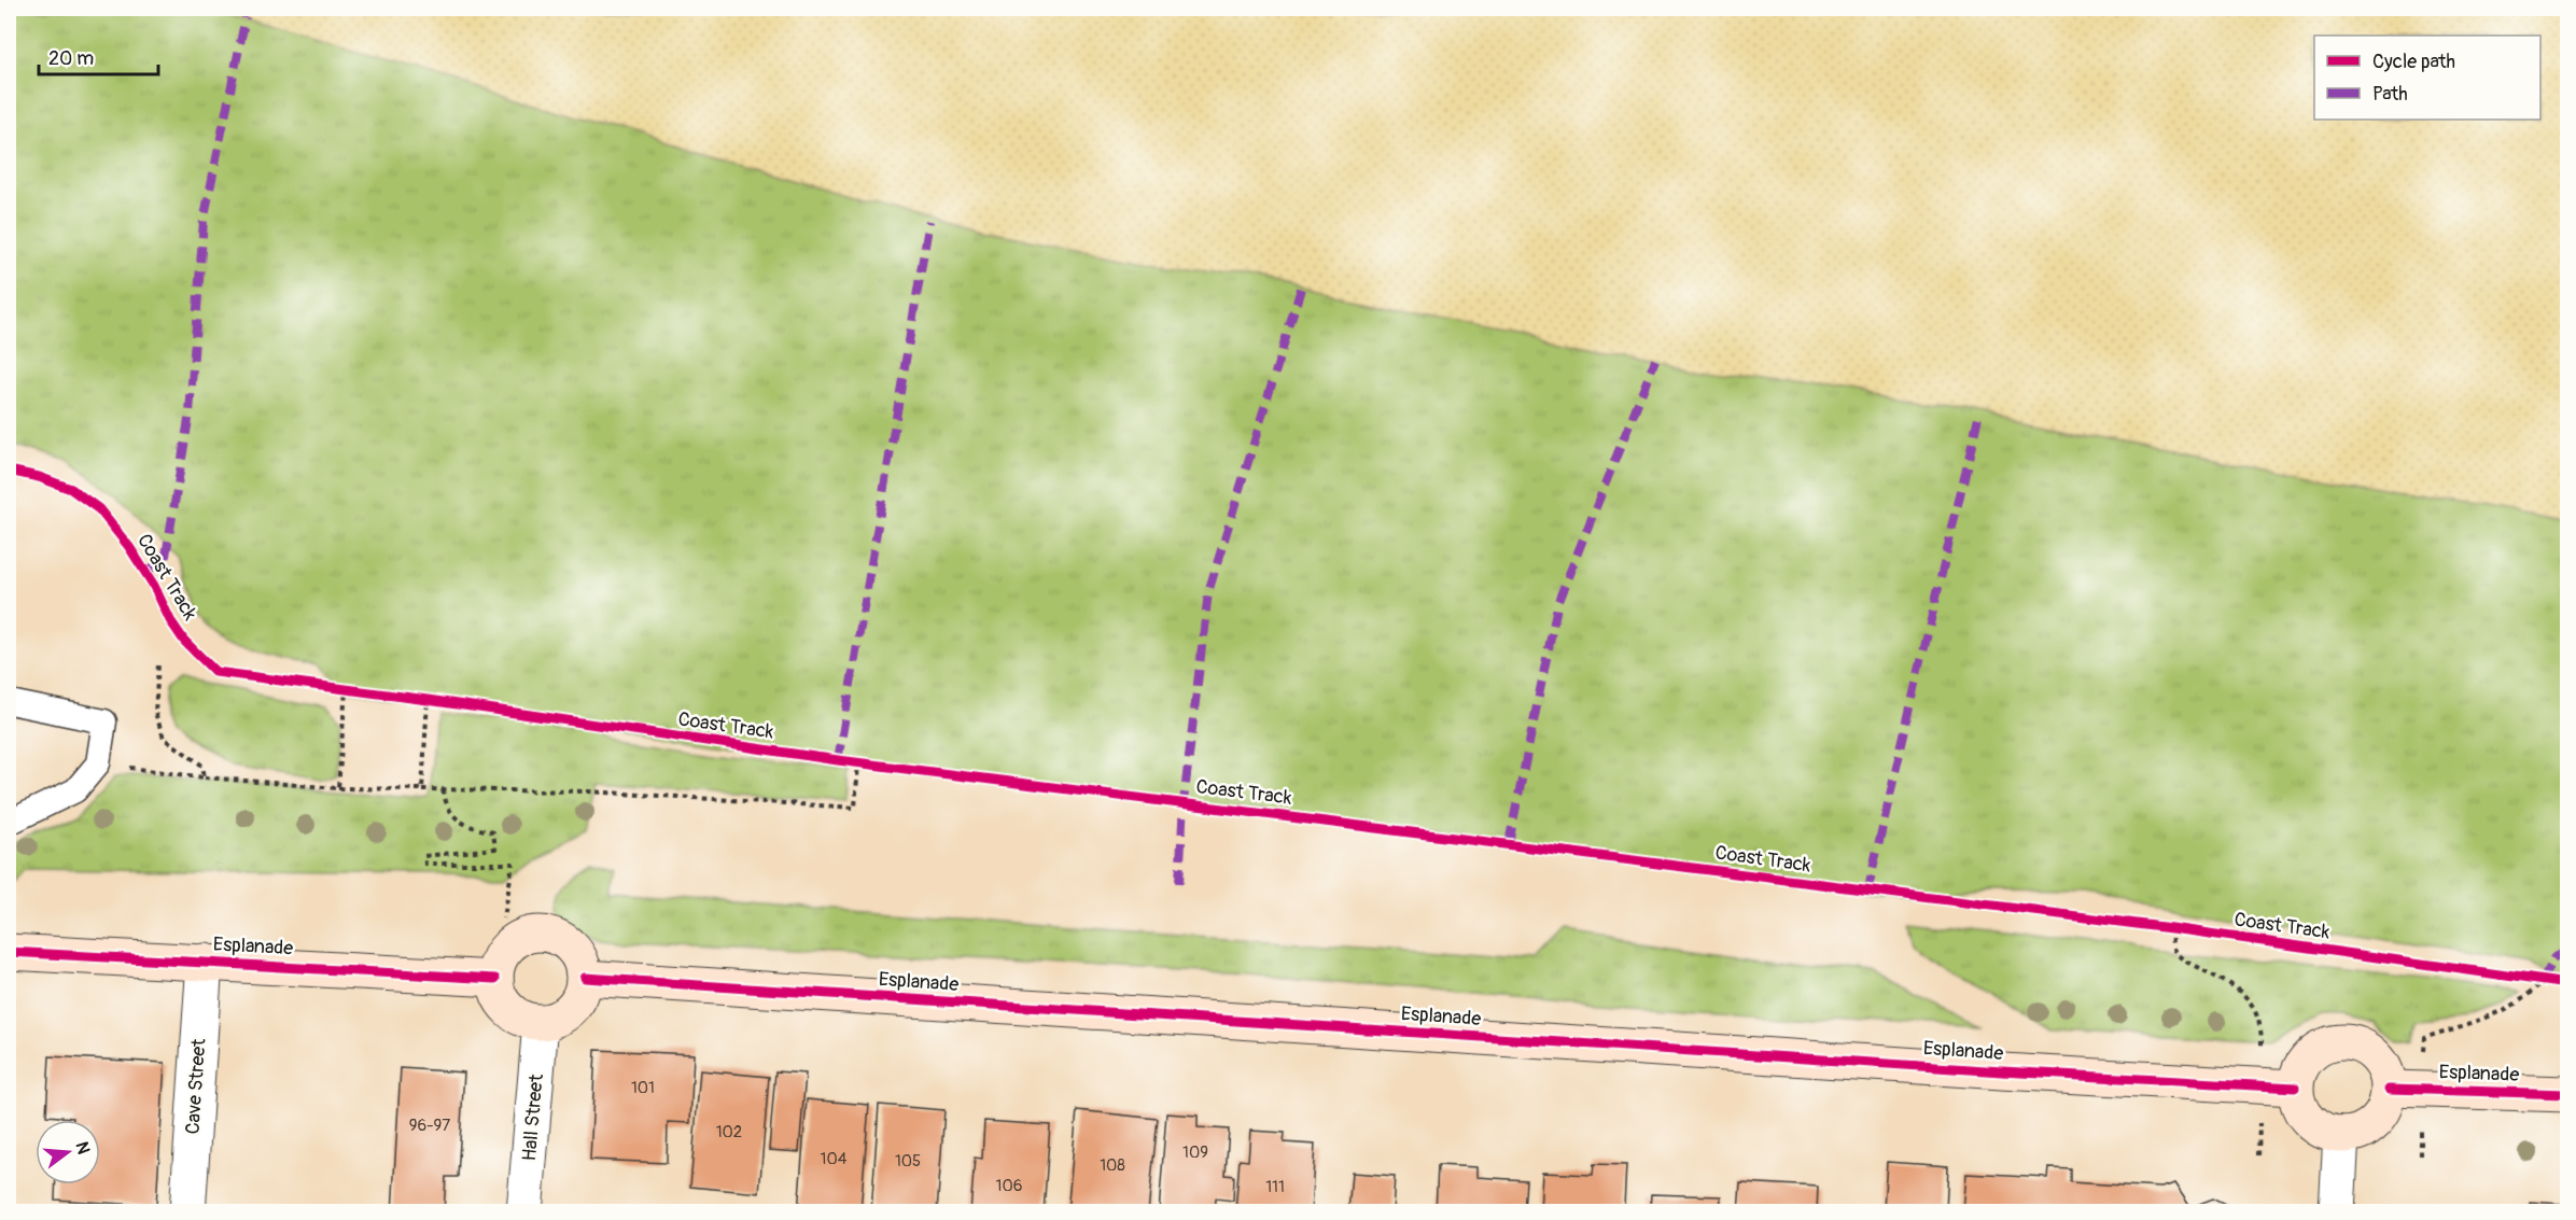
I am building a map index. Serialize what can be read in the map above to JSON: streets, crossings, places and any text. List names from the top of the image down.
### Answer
{
  "streets": {
    "street": ["Esplanade", "Cave Street", "Hall Street"],
    "cycle path": ["Coast Track"]
  },
  "crossings": [
    ["Esplanade", "Cave Street"],
    ["Esplanade", "Hall Street"]
  ],
  "house_numbers": [
    "101",
    "96-97",
    "102",
    "109",
    "104",
    "105",
    "108",
    "106",
    "111"
  ],
  "legend": ["Cycle path", "Path"],
  "scale_bar": "20 m",
  "north": "right"
}
